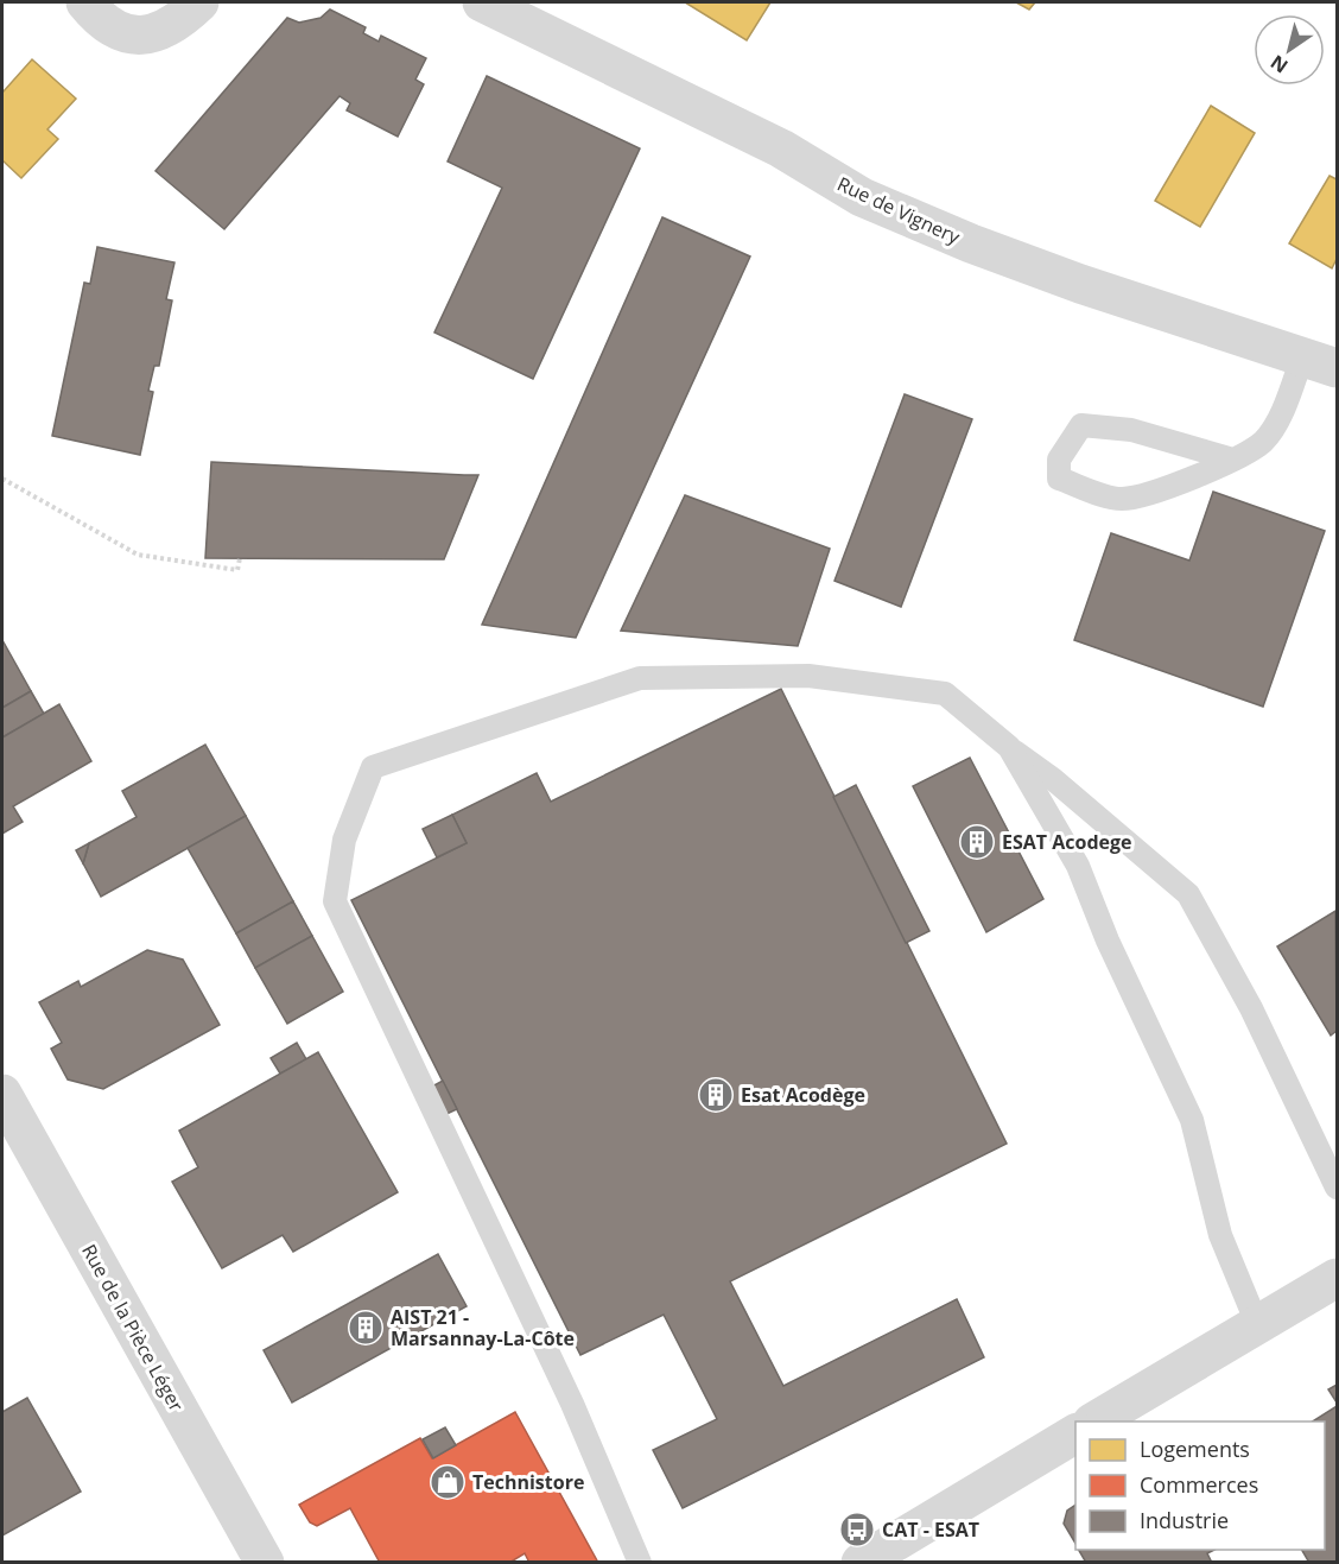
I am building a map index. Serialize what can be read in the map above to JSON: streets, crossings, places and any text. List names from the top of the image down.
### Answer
{
  "streets": {
    "street": ["Rue de Vignery", "Rue de la Pièce Léger"]
  },
  "places": {
    "building": ["ESAT Acodege", "Esat Acodège", "AIST 21 - Marsannay-La-Côte"],
    "shop": ["Technistore"],
    "bus stop": ["CAT - ESAT"]
  },
  "legend": ["Logements", "Commerces", "Industrie"],
  "north": "bottom left"
}
